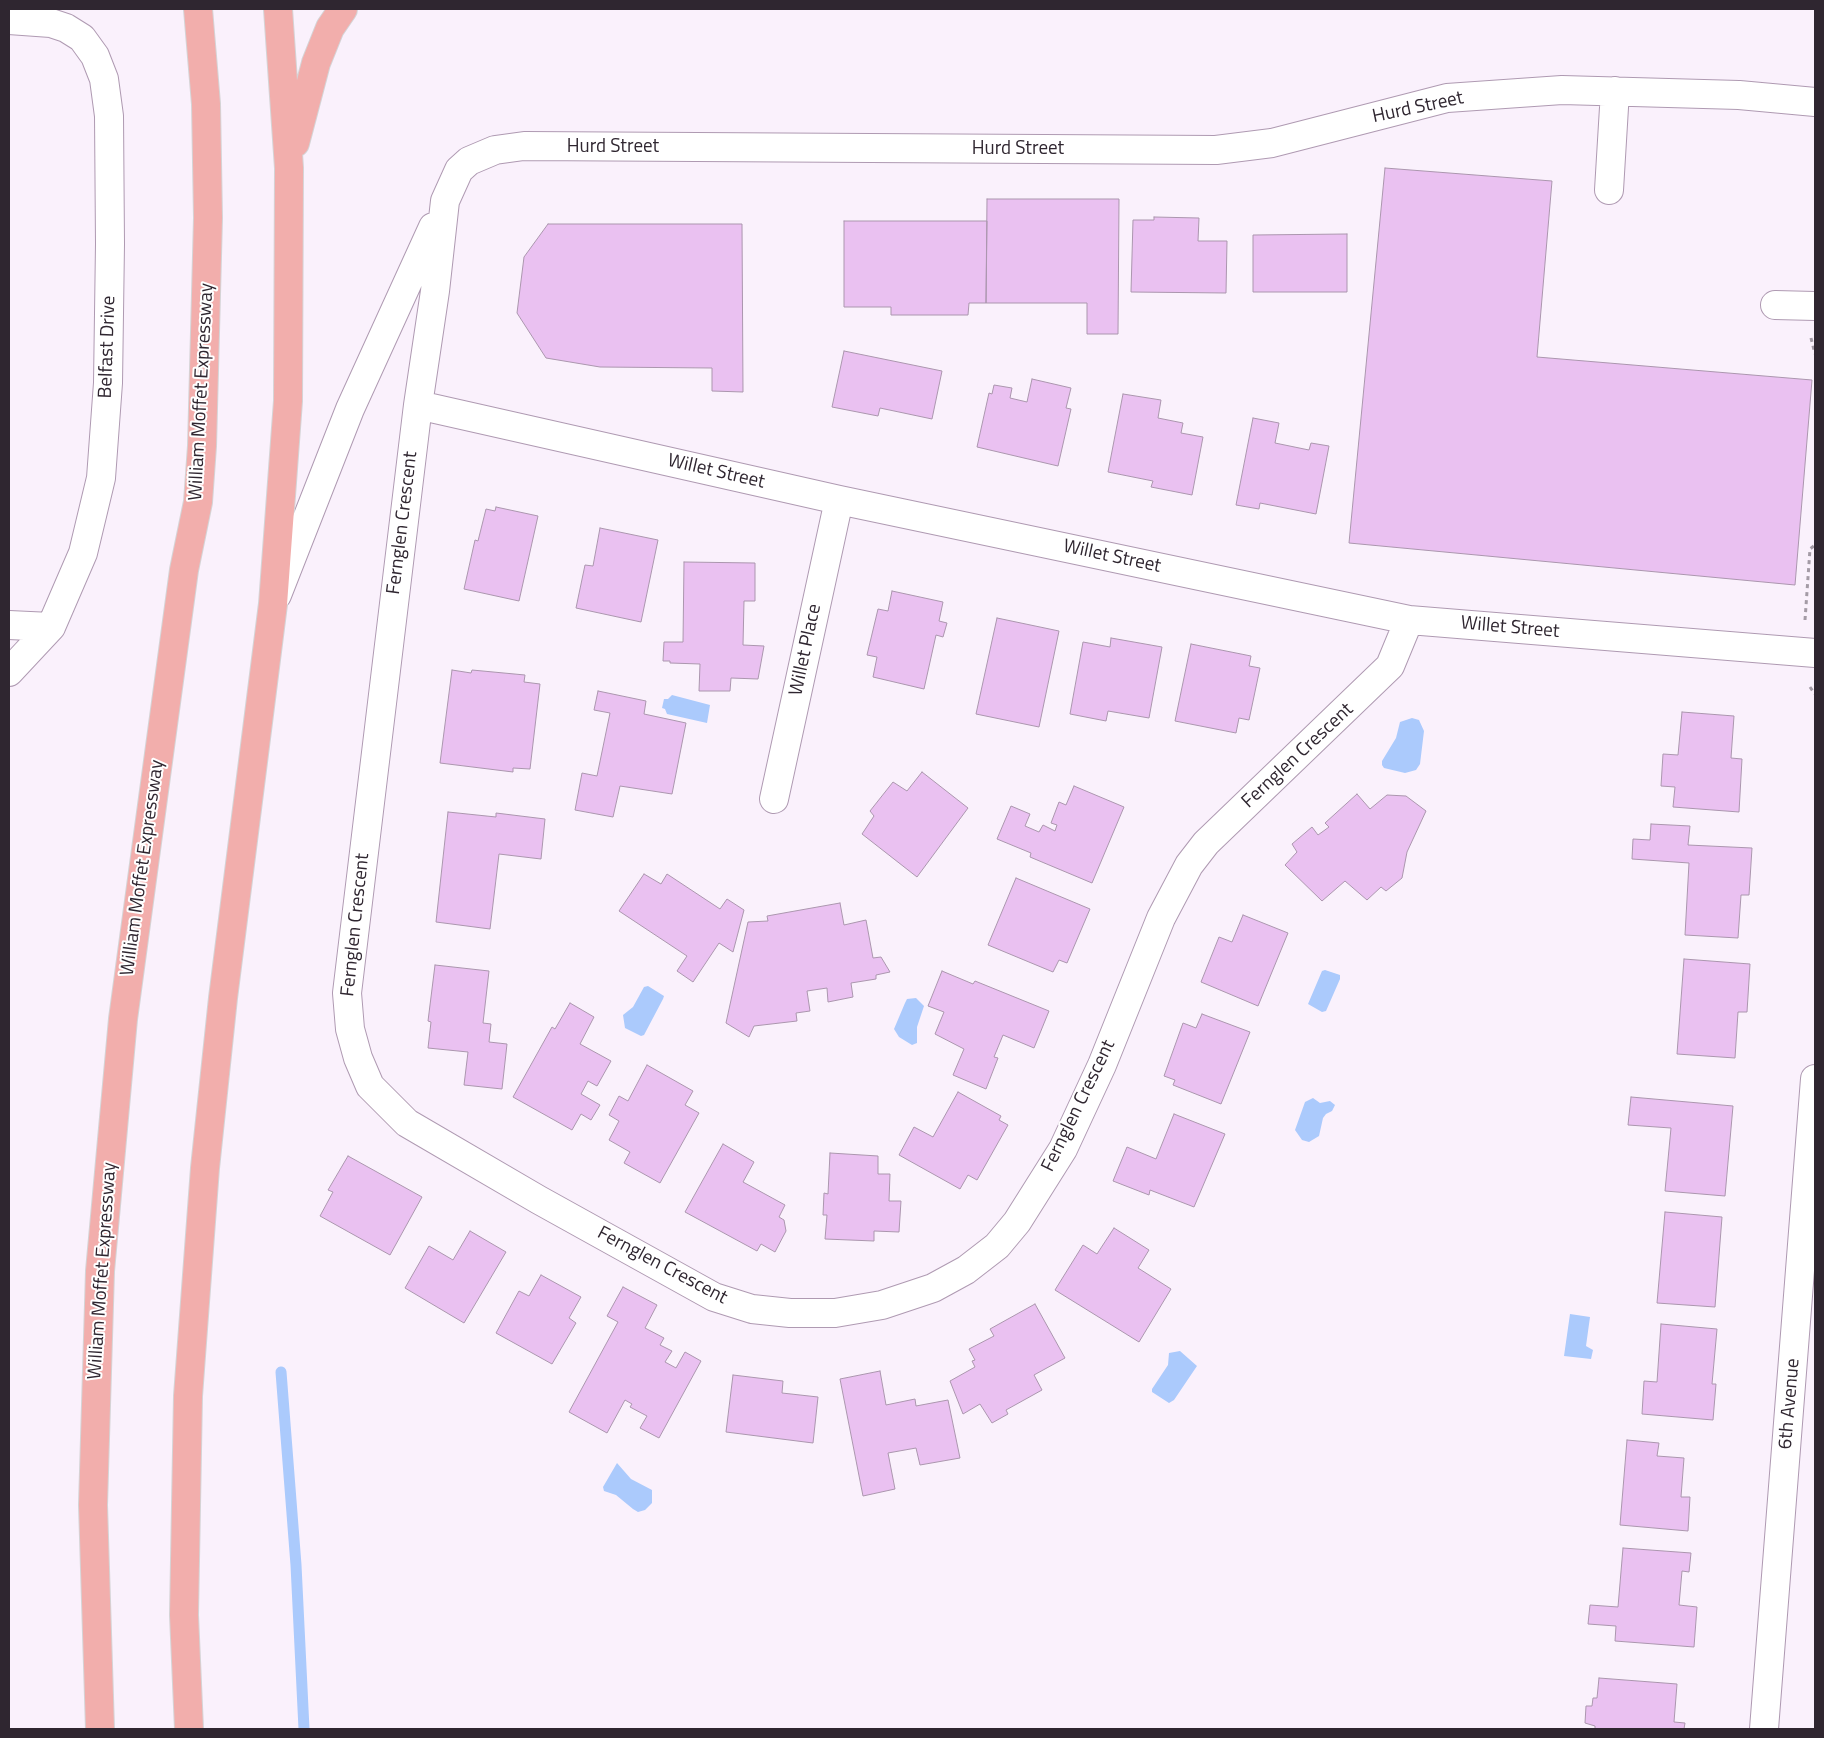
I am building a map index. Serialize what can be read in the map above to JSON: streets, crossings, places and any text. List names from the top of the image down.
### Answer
{
  "streets": {
    "main road": ["William Moffet Expressway"],
    "street": [
      "Hurd Street",
      "Belfast Drive",
      "Willet Street",
      "Fernglen Crescent",
      "Willet Place",
      "6th Avenue"
    ]
  },
  "crossings": [
    ["Hurd Street", "Willet Street"],
    ["Hurd Street", "Fernglen Crescent"],
    ["Willet Street", "Fernglen Crescent"],
    ["Willet Street", "Willet Place"]
  ]
}
